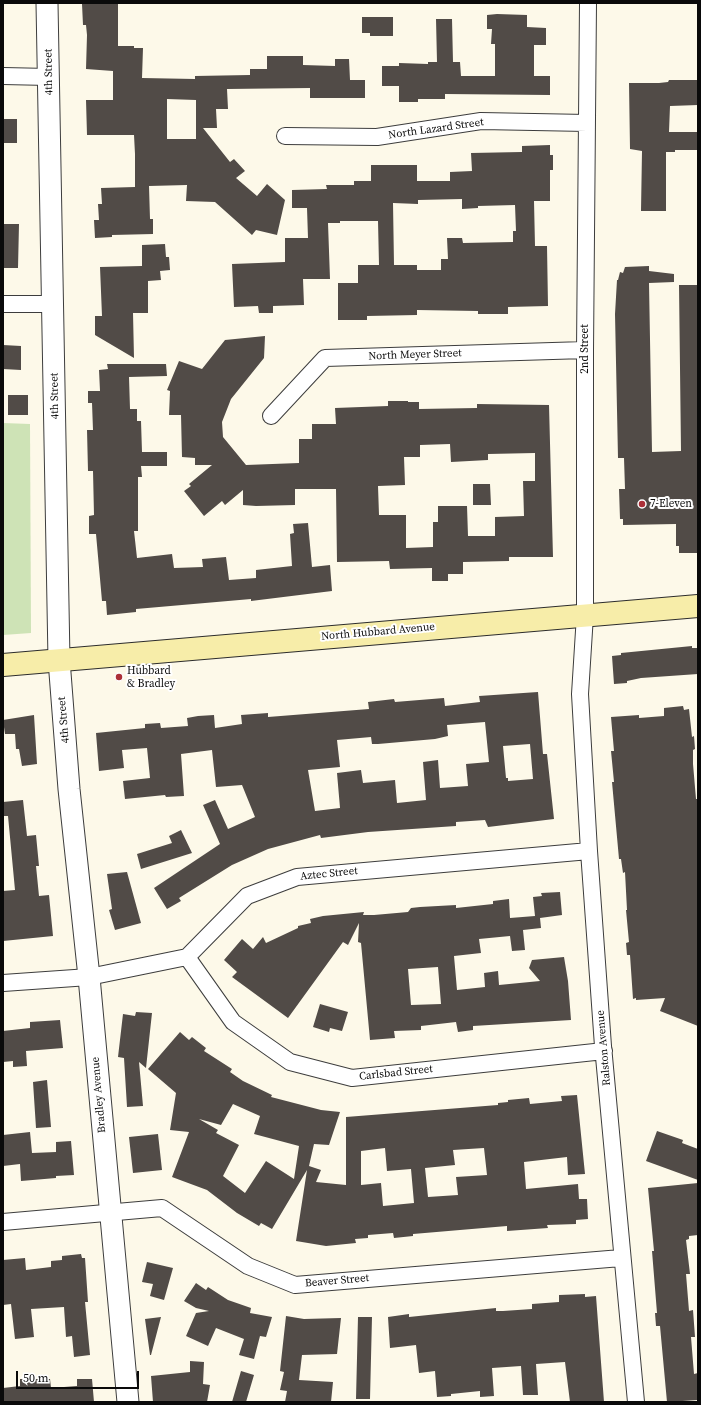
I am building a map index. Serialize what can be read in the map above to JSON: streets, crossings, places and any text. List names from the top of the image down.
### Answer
{
  "streets": {
    "main road": ["North Hubbard Avenue"],
    "street": [
      "4th Street",
      "North Lazard Street",
      "2nd Street",
      "North Meyer Street",
      "Aztec Street",
      "Ralston Avenue",
      "Carlsbad Street",
      "Bradley Avenue",
      "Beaver Street"
    ]
  },
  "crossings": [
    ["4th Street", "North Hubbard Avenue"],
    ["4th Street", "Bradley Avenue"],
    ["North Lazard Street", "2nd Street"],
    ["2nd Street", "North Meyer Street"],
    ["2nd Street", "North Hubbard Avenue"],
    ["2nd Street", "Ralston Avenue"],
    ["Aztec Street", "Ralston Avenue"],
    ["Aztec Street", "Carlsbad Street"],
    ["Ralston Avenue", "Carlsbad Street"],
    ["Ralston Avenue", "Beaver Street"],
    ["Bradley Avenue", "Beaver Street"]
  ],
  "places": ["7-Eleven", "Hubbard & Bradley"],
  "scale_bar": "50 m"
}
